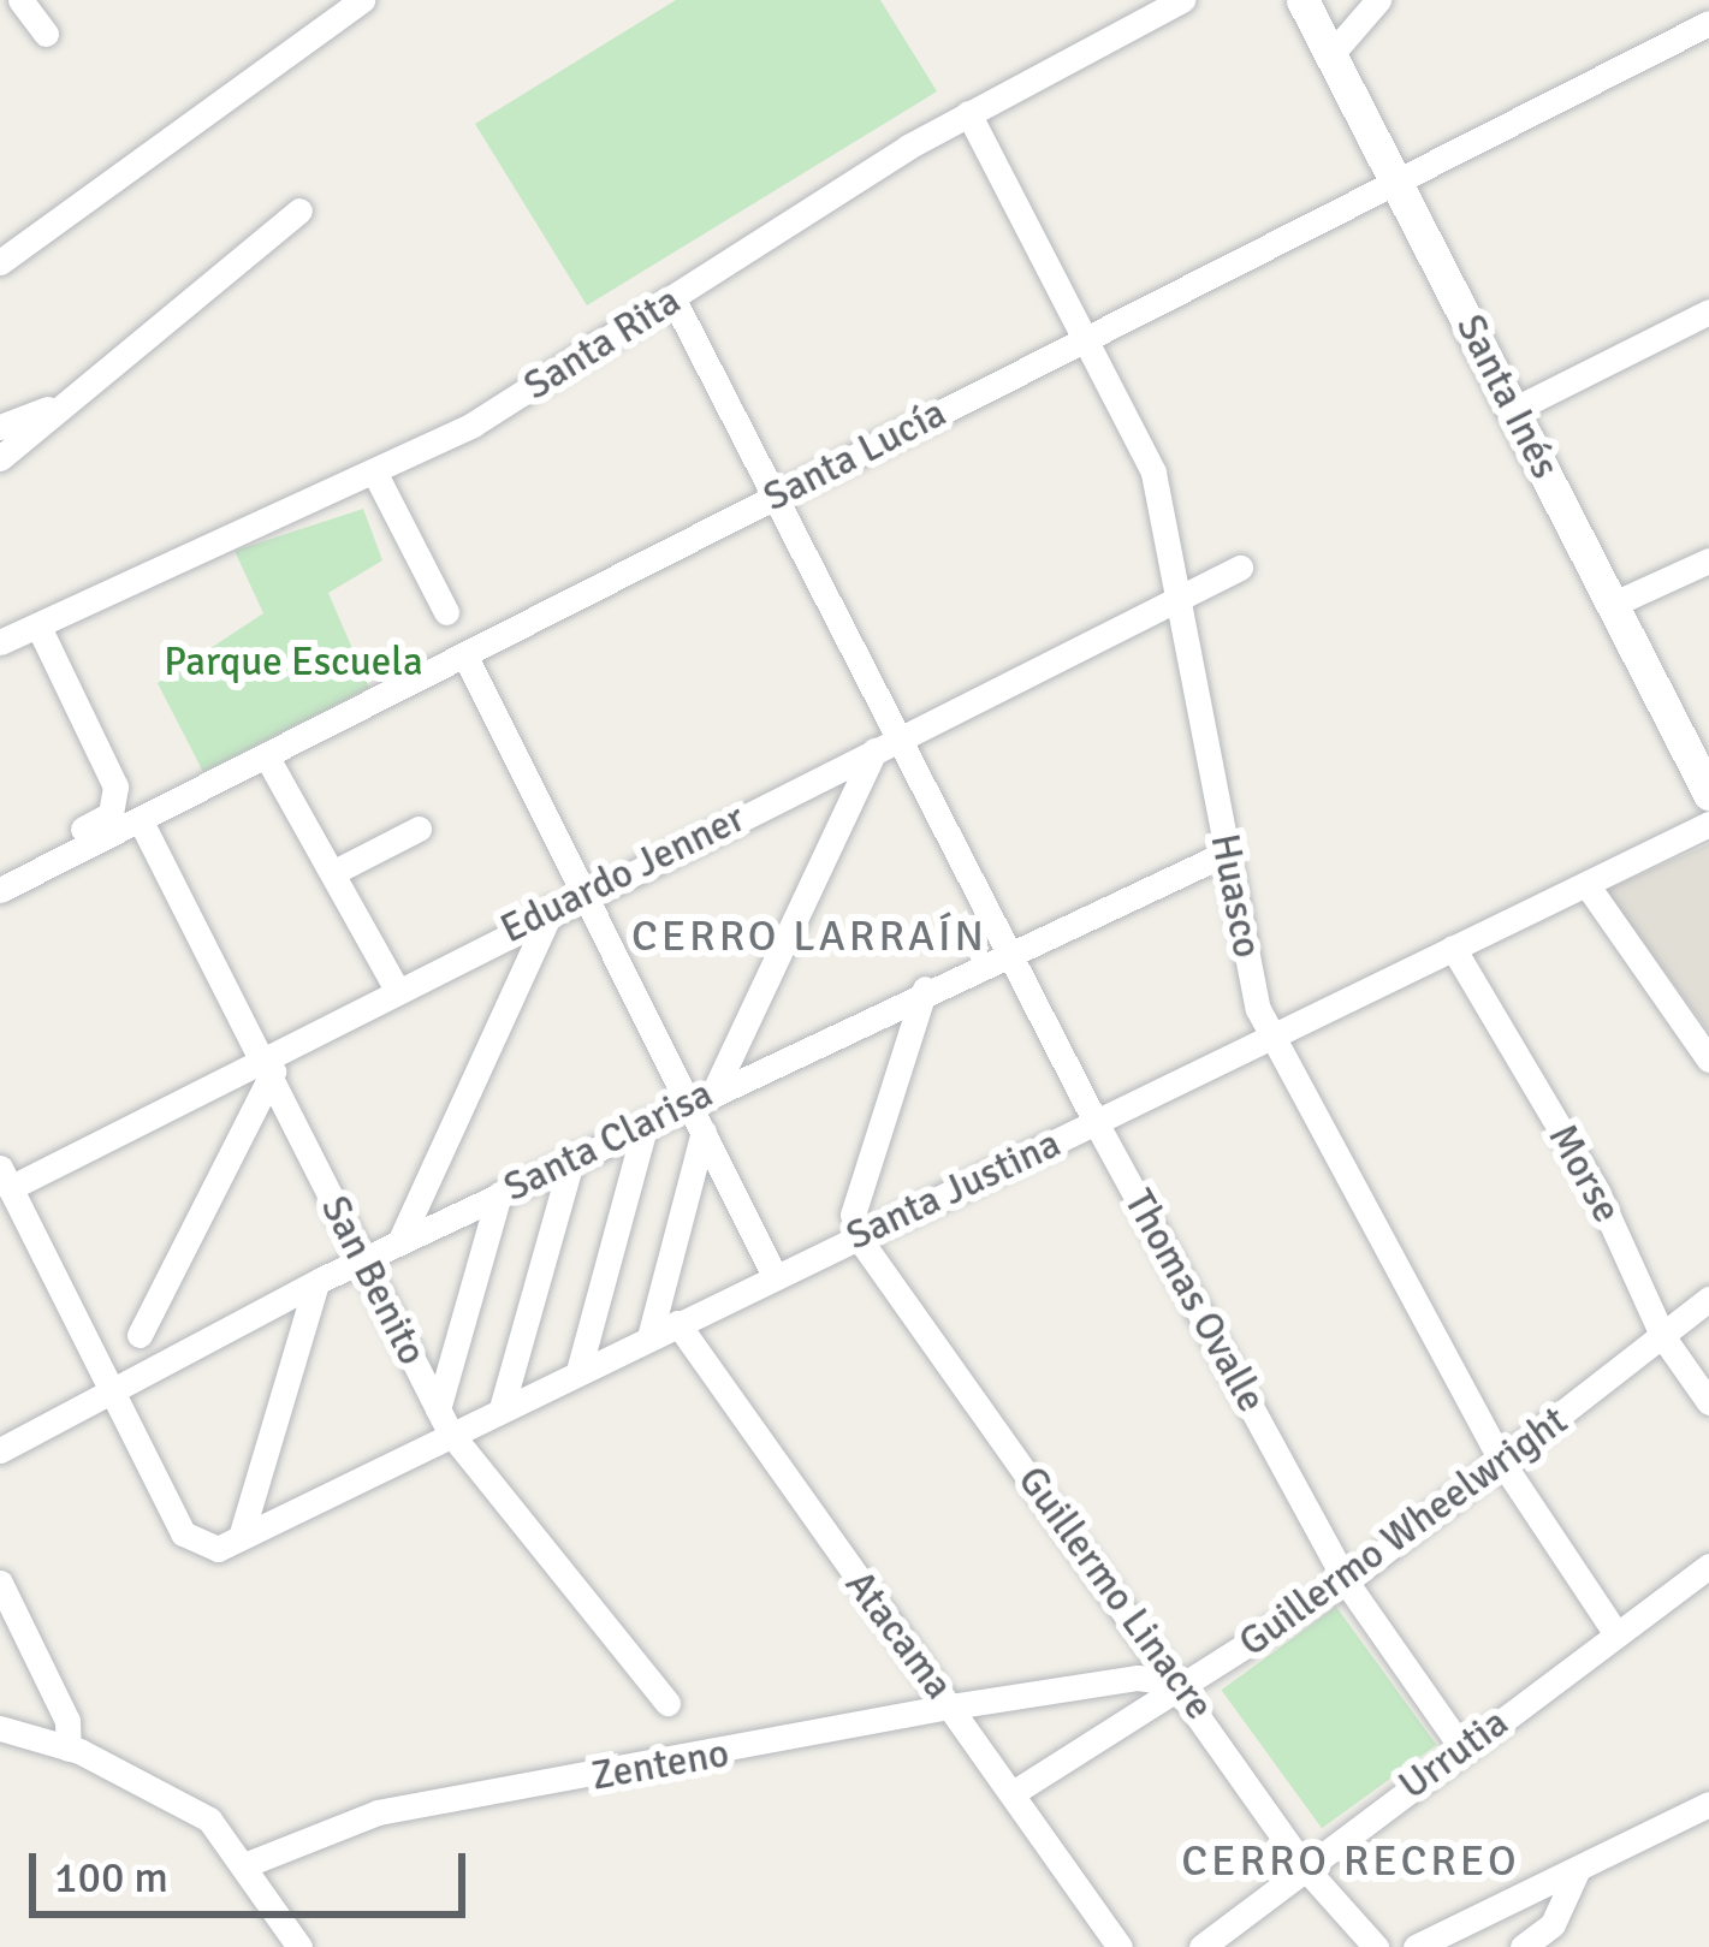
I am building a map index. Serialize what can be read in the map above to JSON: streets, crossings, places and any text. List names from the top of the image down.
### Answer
{
  "streets": {
    "street": [
      "Santa Rita",
      "Santa Inés",
      "Santa Lucía",
      "Eduardo Jenner",
      "Huasco",
      "Santa Clarisa",
      "Morse",
      "Santa Justina",
      "San Benito",
      "Thomas Ovalle",
      "Guillermo Wheelwright",
      "Guillermo Linacre",
      "Atacama",
      "Urrutia",
      "Zenteno"
    ]
  },
  "crossings": [
    ["Santa Rita", "Huasco"],
    ["Santa Rita", "Thomas Ovalle"],
    ["Santa Inés", "Santa Lucía"],
    ["Santa Lucía", "Huasco"],
    ["Santa Lucía", "San Benito"],
    ["Santa Lucía", "Thomas Ovalle"],
    ["Eduardo Jenner", "Huasco"],
    ["Eduardo Jenner", "San Benito"],
    ["Eduardo Jenner", "Thomas Ovalle"],
    ["Huasco", "Santa Clarisa"],
    ["Huasco", "Santa Justina"],
    ["Huasco", "Guillermo Wheelwright"],
    ["Huasco", "Urrutia"],
    ["Santa Clarisa", "Santa Justina"],
    ["Santa Clarisa", "San Benito"],
    ["Santa Clarisa", "Thomas Ovalle"],
    ["Morse", "Santa Justina"],
    ["Morse", "Guillermo Wheelwright"],
    ["Santa Justina", "San Benito"],
    ["Santa Justina", "Thomas Ovalle"],
    ["Santa Justina", "Guillermo Linacre"],
    ["Santa Justina", "Atacama"],
    ["Thomas Ovalle", "Guillermo Wheelwright"],
    ["Thomas Ovalle", "Urrutia"],
    ["Guillermo Wheelwright", "Guillermo Linacre"],
    ["Guillermo Wheelwright", "Atacama"],
    ["Guillermo Wheelwright", "Zenteno"],
    ["Guillermo Linacre", "Urrutia"],
    ["Guillermo Linacre", "Zenteno"],
    ["Atacama", "Zenteno"]
  ],
  "districts": ["CERRO LARRAÍN", "CERRO RECREO"],
  "parks": ["Parque Escuela"],
  "scale_bar": "100 m"
}
